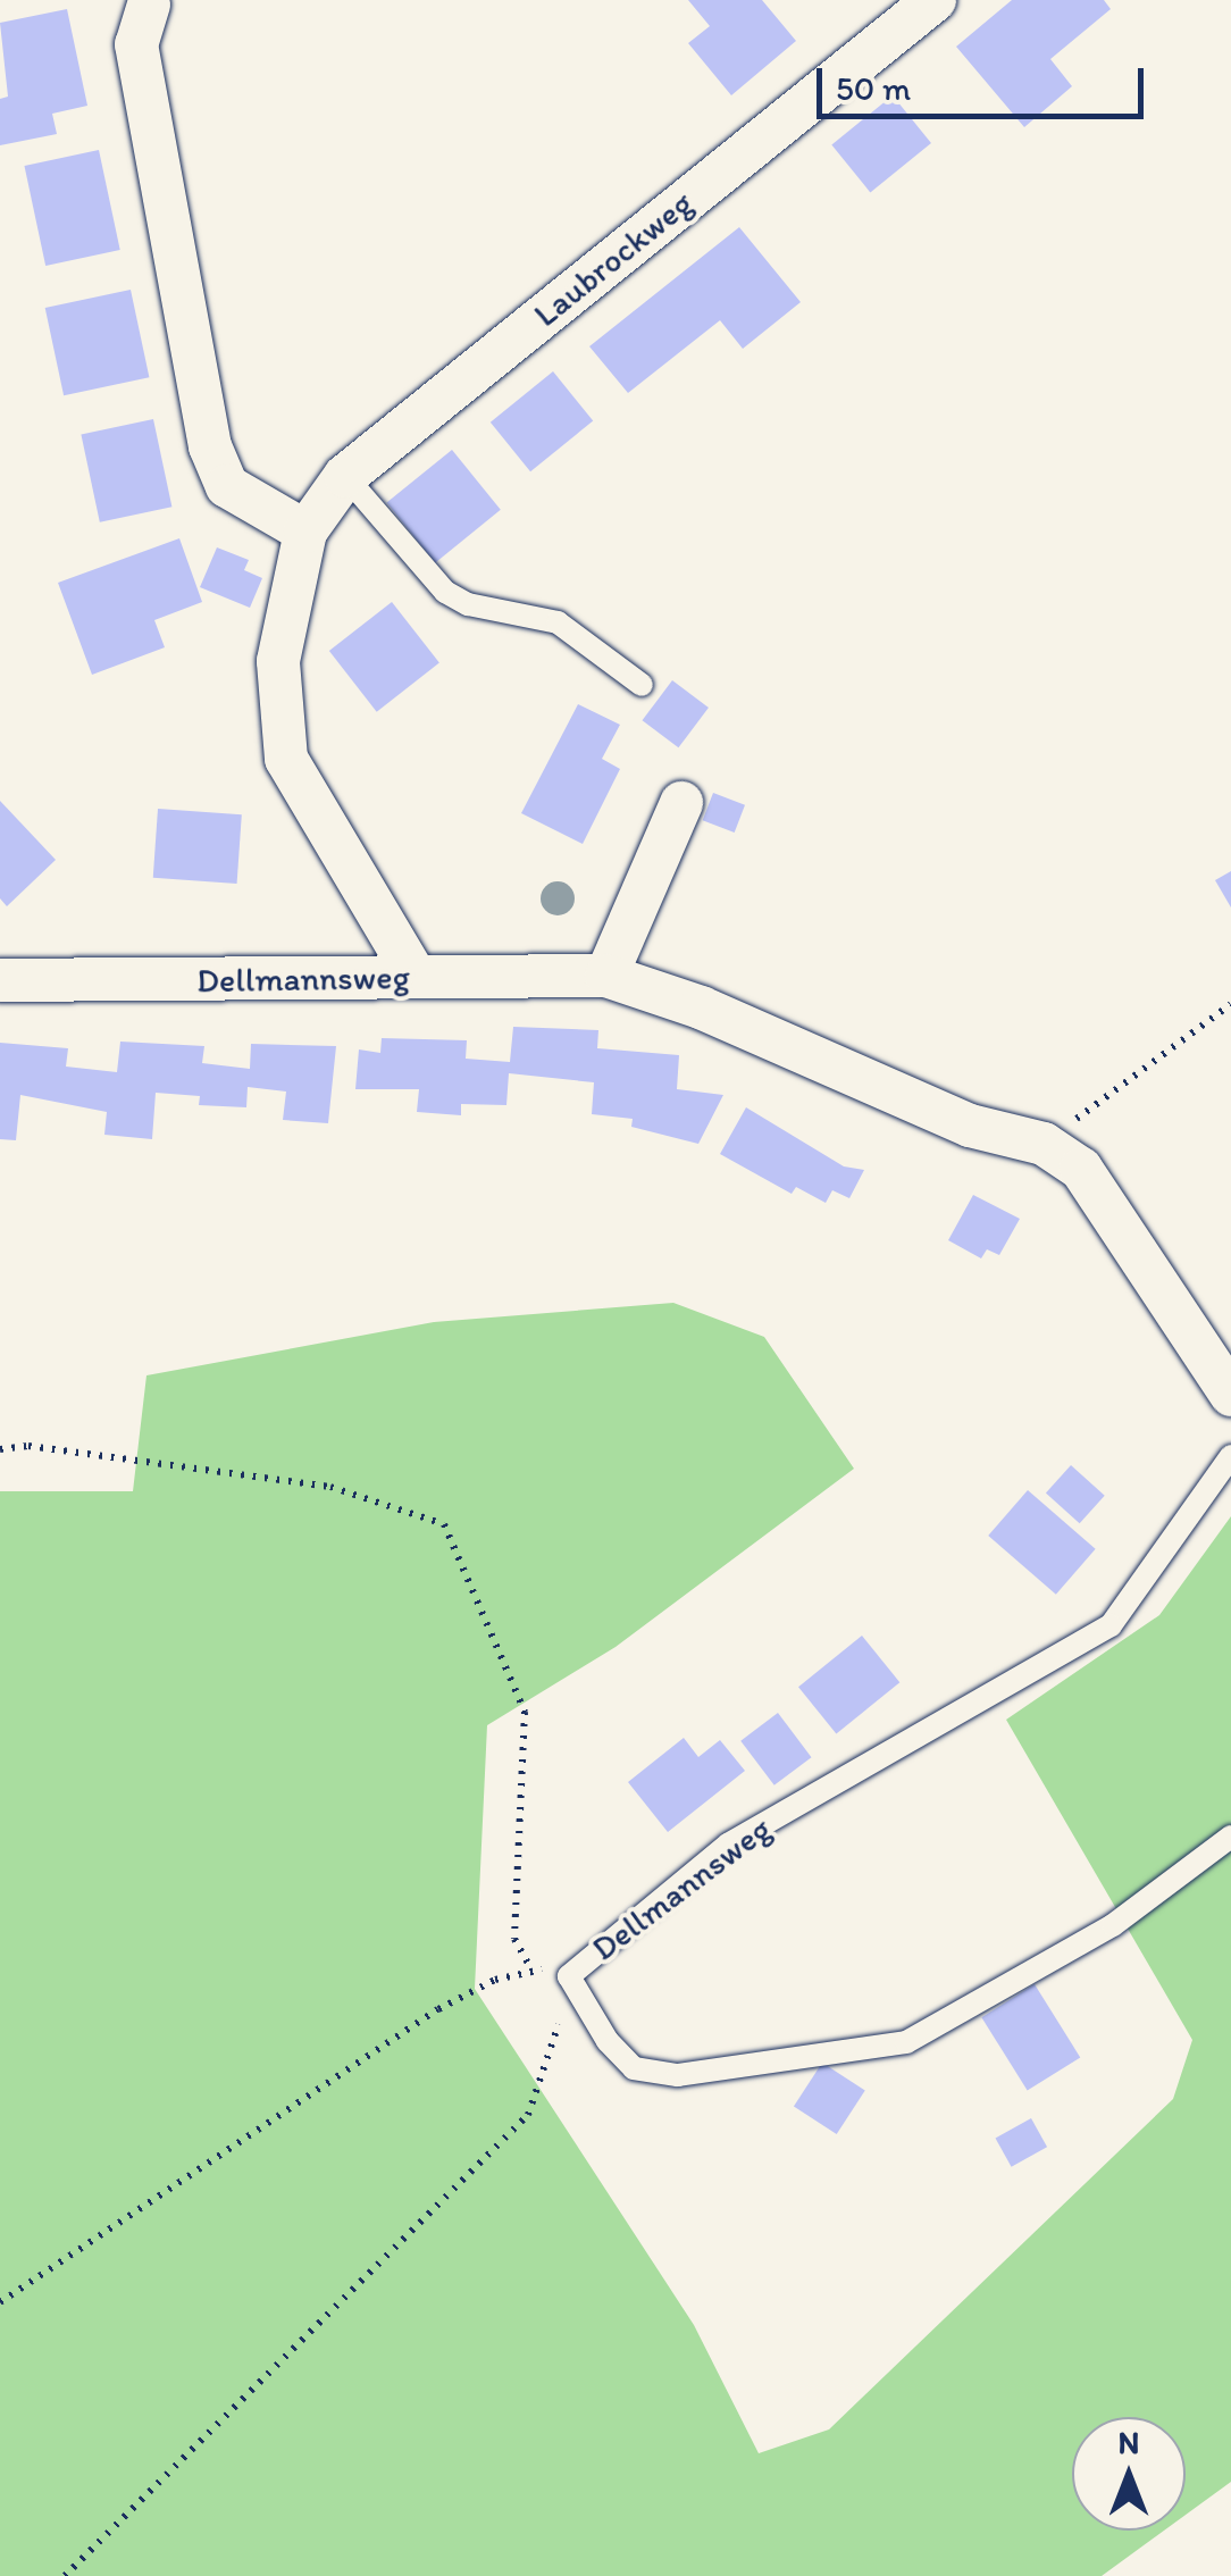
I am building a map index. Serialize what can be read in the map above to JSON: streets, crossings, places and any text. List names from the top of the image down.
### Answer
{
  "streets": {
    "street": ["Laubrockweg", "Dellmannsweg"]
  },
  "crossings": [
    ["Laubrockweg", "Dellmannsweg"]
  ],
  "scale_bar": "50 m",
  "north": "top"
}
